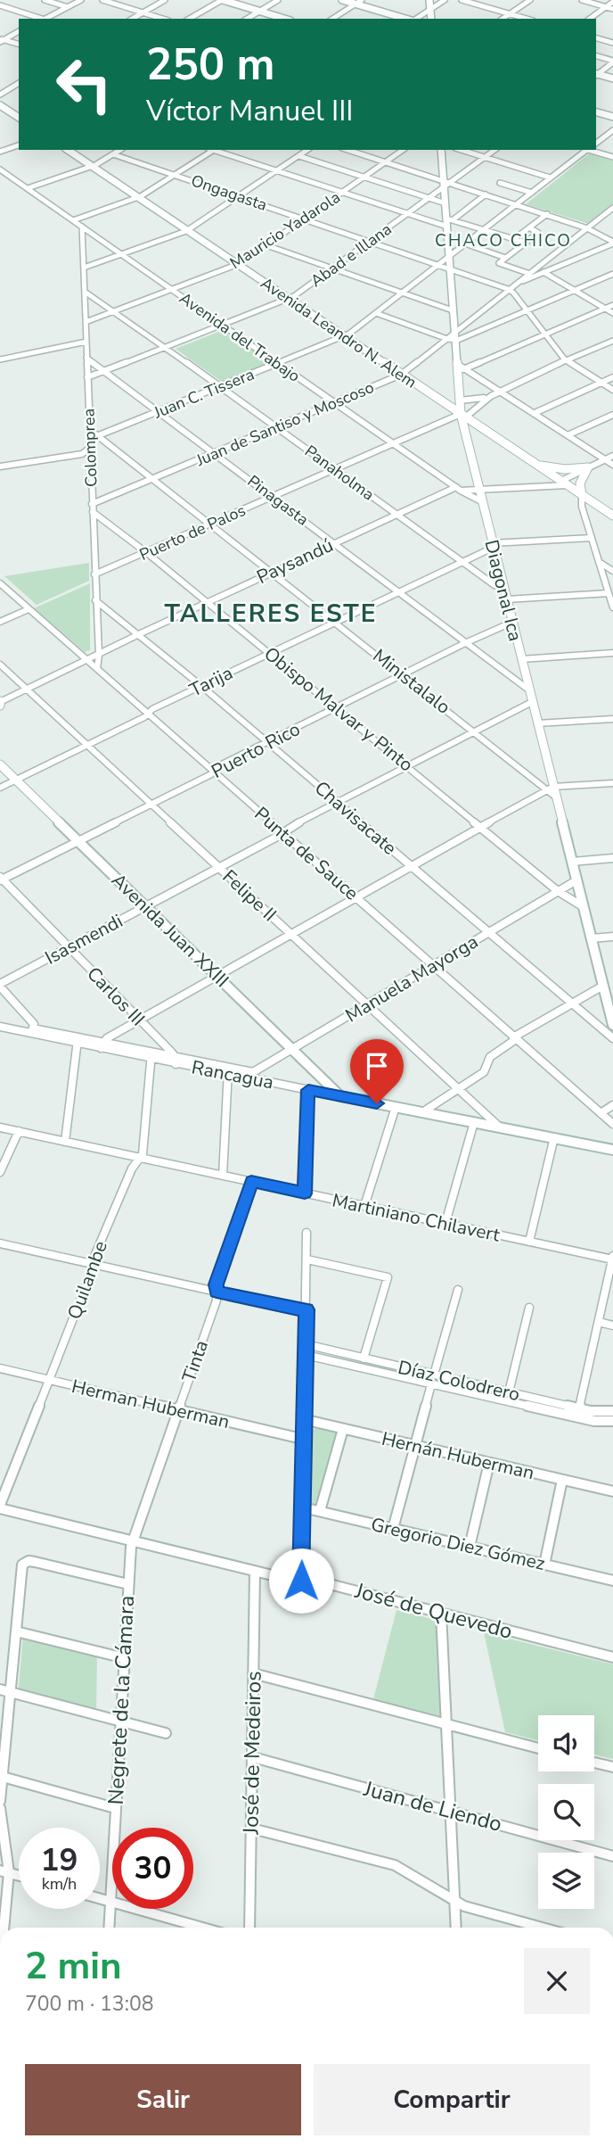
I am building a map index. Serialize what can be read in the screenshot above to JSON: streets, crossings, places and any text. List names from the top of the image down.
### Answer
{
  "streets": {
    "main road": [
      "Avenida Leandro N. Alem",
      "Diagonal Ica",
      "Avenida Juan XXIII",
      "Rancagua"
    ],
    "street": [
      "Ongagasta",
      "Mauricio Yadarola",
      "Abad e Illana",
      "Avenida del Trabajo",
      "Juan C. Tissera",
      "Juan de Santiso y Moscoso",
      "Colomprea",
      "Panaholma",
      "Pinagasta",
      "Puerto de Palos",
      "Paysandú",
      "Tarija",
      "Ministalalo",
      "Obispo Malvar y Pinto",
      "Puerto Rico",
      "Chavisacate",
      "Punta de Sauce",
      "Felipe II",
      "Isasmendi",
      "Manuela Mayorga",
      "Carlos III",
      "Martiniano Chilavert",
      "Quilambe",
      "Tinta",
      "Díaz Colodrero",
      "Herman Huberman",
      "Hernán Huberman",
      "Gregorio Diez Gómez",
      "José de Quevedo",
      "Negrete de la Cámara",
      "José de Medeiros",
      "Juan de Liendo"
    ]
  },
  "crossings": [
    ["Ongagasta", "Mauricio Yadarola"],
    ["Ongagasta", "Abad e Illana"],
    ["Ongagasta", "Juan C. Tissera"],
    ["Ongagasta", "Juan de Santiso y Moscoso"],
    ["Ongagasta", "Diagonal Ica"],
    ["Mauricio Yadarola", "Avenida Leandro N. Alem"],
    ["Mauricio Yadarola", "Avenida del Trabajo"],
    ["Mauricio Yadarola", "Colomprea"],
    ["Mauricio Yadarola", "Panaholma"],
    ["Abad e Illana", "Avenida Leandro N. Alem"],
    ["Abad e Illana", "Avenida del Trabajo"],
    ["Abad e Illana", "Colomprea"],
    ["Abad e Illana", "Panaholma"],
    ["Abad e Illana", "Pinagasta"],
    ["Abad e Illana", "Diagonal Ica"],
    ["Avenida Leandro N. Alem", "Juan C. Tissera"],
    ["Avenida Leandro N. Alem", "Juan de Santiso y Moscoso"],
    ["Avenida Leandro N. Alem", "Puerto de Palos"],
    ["Avenida Leandro N. Alem", "Diagonal Ica"],
    ["Avenida del Trabajo", "Juan C. Tissera"],
    ["Avenida del Trabajo", "Juan de Santiso y Moscoso"],
    ["Avenida del Trabajo", "Colomprea"],
    ["Avenida del Trabajo", "Puerto de Palos"],
    ["Avenida del Trabajo", "Paysandú"],
    ["Avenida del Trabajo", "Diagonal Ica"],
    ["Juan C. Tissera", "Colomprea"],
    ["Juan C. Tissera", "Panaholma"],
    ["Juan C. Tissera", "Pinagasta"],
    ["Juan C. Tissera", "Diagonal Ica"],
    ["Juan C. Tissera", "Ministalalo"],
    ["Juan de Santiso y Moscoso", "Colomprea"],
    ["Juan de Santiso y Moscoso", "Panaholma"],
    ["Juan de Santiso y Moscoso", "Pinagasta"],
    ["Juan de Santiso y Moscoso", "Diagonal Ica"],
    ["Juan de Santiso y Moscoso", "Ministalalo"],
    ["Colomprea", "Panaholma"],
    ["Colomprea", "Pinagasta"],
    ["Colomprea", "Puerto de Palos"],
    ["Colomprea", "Paysandú"],
    ["Colomprea", "Ministalalo"],
    ["Colomprea", "Obispo Malvar y Pinto"],
    ["Colomprea", "Chavisacate"],
    ["Colomprea", "Punta de Sauce"],
    ["Panaholma", "Puerto de Palos"],
    ["Panaholma", "Paysandú"],
    ["Panaholma", "Diagonal Ica"],
    ["Panaholma", "Tarija"],
    ["Pinagasta", "Puerto de Palos"],
    ["Pinagasta", "Paysandú"],
    ["Pinagasta", "Diagonal Ica"],
    ["Pinagasta", "Tarija"],
    ["Pinagasta", "Puerto Rico"],
    ["Puerto de Palos", "Diagonal Ica"],
    ["Puerto de Palos", "Ministalalo"],
    ["Puerto de Palos", "Obispo Malvar y Pinto"],
    ["Paysandú", "Ministalalo"],
    ["Paysandú", "Obispo Malvar y Pinto"],
    ["Paysandú", "Chavisacate"],
    ["Paysandú", "Punta de Sauce"],
    ["Paysandú", "Felipe II"],
    ["Diagonal Ica", "Tarija"],
    ["Diagonal Ica", "Ministalalo"],
    ["Diagonal Ica", "Obispo Malvar y Pinto"],
    ["Diagonal Ica", "Puerto Rico"],
    ["Diagonal Ica", "Isasmendi"],
    ["Diagonal Ica", "Manuela Mayorga"],
    ["Tarija", "Ministalalo"],
    ["Tarija", "Obispo Malvar y Pinto"],
    ["Tarija", "Chavisacate"],
    ["Tarija", "Punta de Sauce"],
    ["Tarija", "Felipe II"],
    ["Tarija", "Avenida Juan XXIII"],
    ["Ministalalo", "Puerto Rico"],
    ["Ministalalo", "Isasmendi"],
    ["Obispo Malvar y Pinto", "Puerto Rico"],
    ["Obispo Malvar y Pinto", "Isasmendi"],
    ["Obispo Malvar y Pinto", "Manuela Mayorga"],
    ["Puerto Rico", "Chavisacate"],
    ["Puerto Rico", "Punta de Sauce"],
    ["Puerto Rico", "Felipe II"],
    ["Puerto Rico", "Avenida Juan XXIII"],
    ["Puerto Rico", "Carlos III"],
    ["Chavisacate", "Isasmendi"],
    ["Chavisacate", "Manuela Mayorga"],
    ["Punta de Sauce", "Isasmendi"],
    ["Punta de Sauce", "Manuela Mayorga"],
    ["Felipe II", "Isasmendi"],
    ["Felipe II", "Manuela Mayorga"],
    ["Felipe II", "Rancagua"],
    ["Avenida Juan XXIII", "Isasmendi"],
    ["Avenida Juan XXIII", "Manuela Mayorga"],
    ["Avenida Juan XXIII", "Rancagua"],
    ["Isasmendi", "Carlos III"],
    ["Manuela Mayorga", "Rancagua"],
    ["Carlos III", "Rancagua"],
    ["Rancagua", "Quilambe"],
    ["Martiniano Chilavert", "Quilambe"],
    ["Martiniano Chilavert", "Tinta"],
    ["Quilambe", "Herman Huberman"],
    ["Quilambe", "José de Quevedo"],
    ["Tinta", "Herman Huberman"],
    ["Tinta", "José de Quevedo"],
    ["Tinta", "Negrete de la Cámara"],
    ["José de Quevedo", "Negrete de la Cámara"],
    ["José de Quevedo", "José de Medeiros"],
    ["José de Medeiros", "Juan de Liendo"]
  ],
  "districts": ["CHACO CHICO", "TALLERES ESTE"],
  "page": {
    "turn": ["250 m", "Víctor Manuel III"],
    "speed": "19 km/h",
    "limit": "30",
    "heading": ["2 min", "700 m · 13:08"],
    "buttons": ["Salir", "Compartir"]
  }
}
